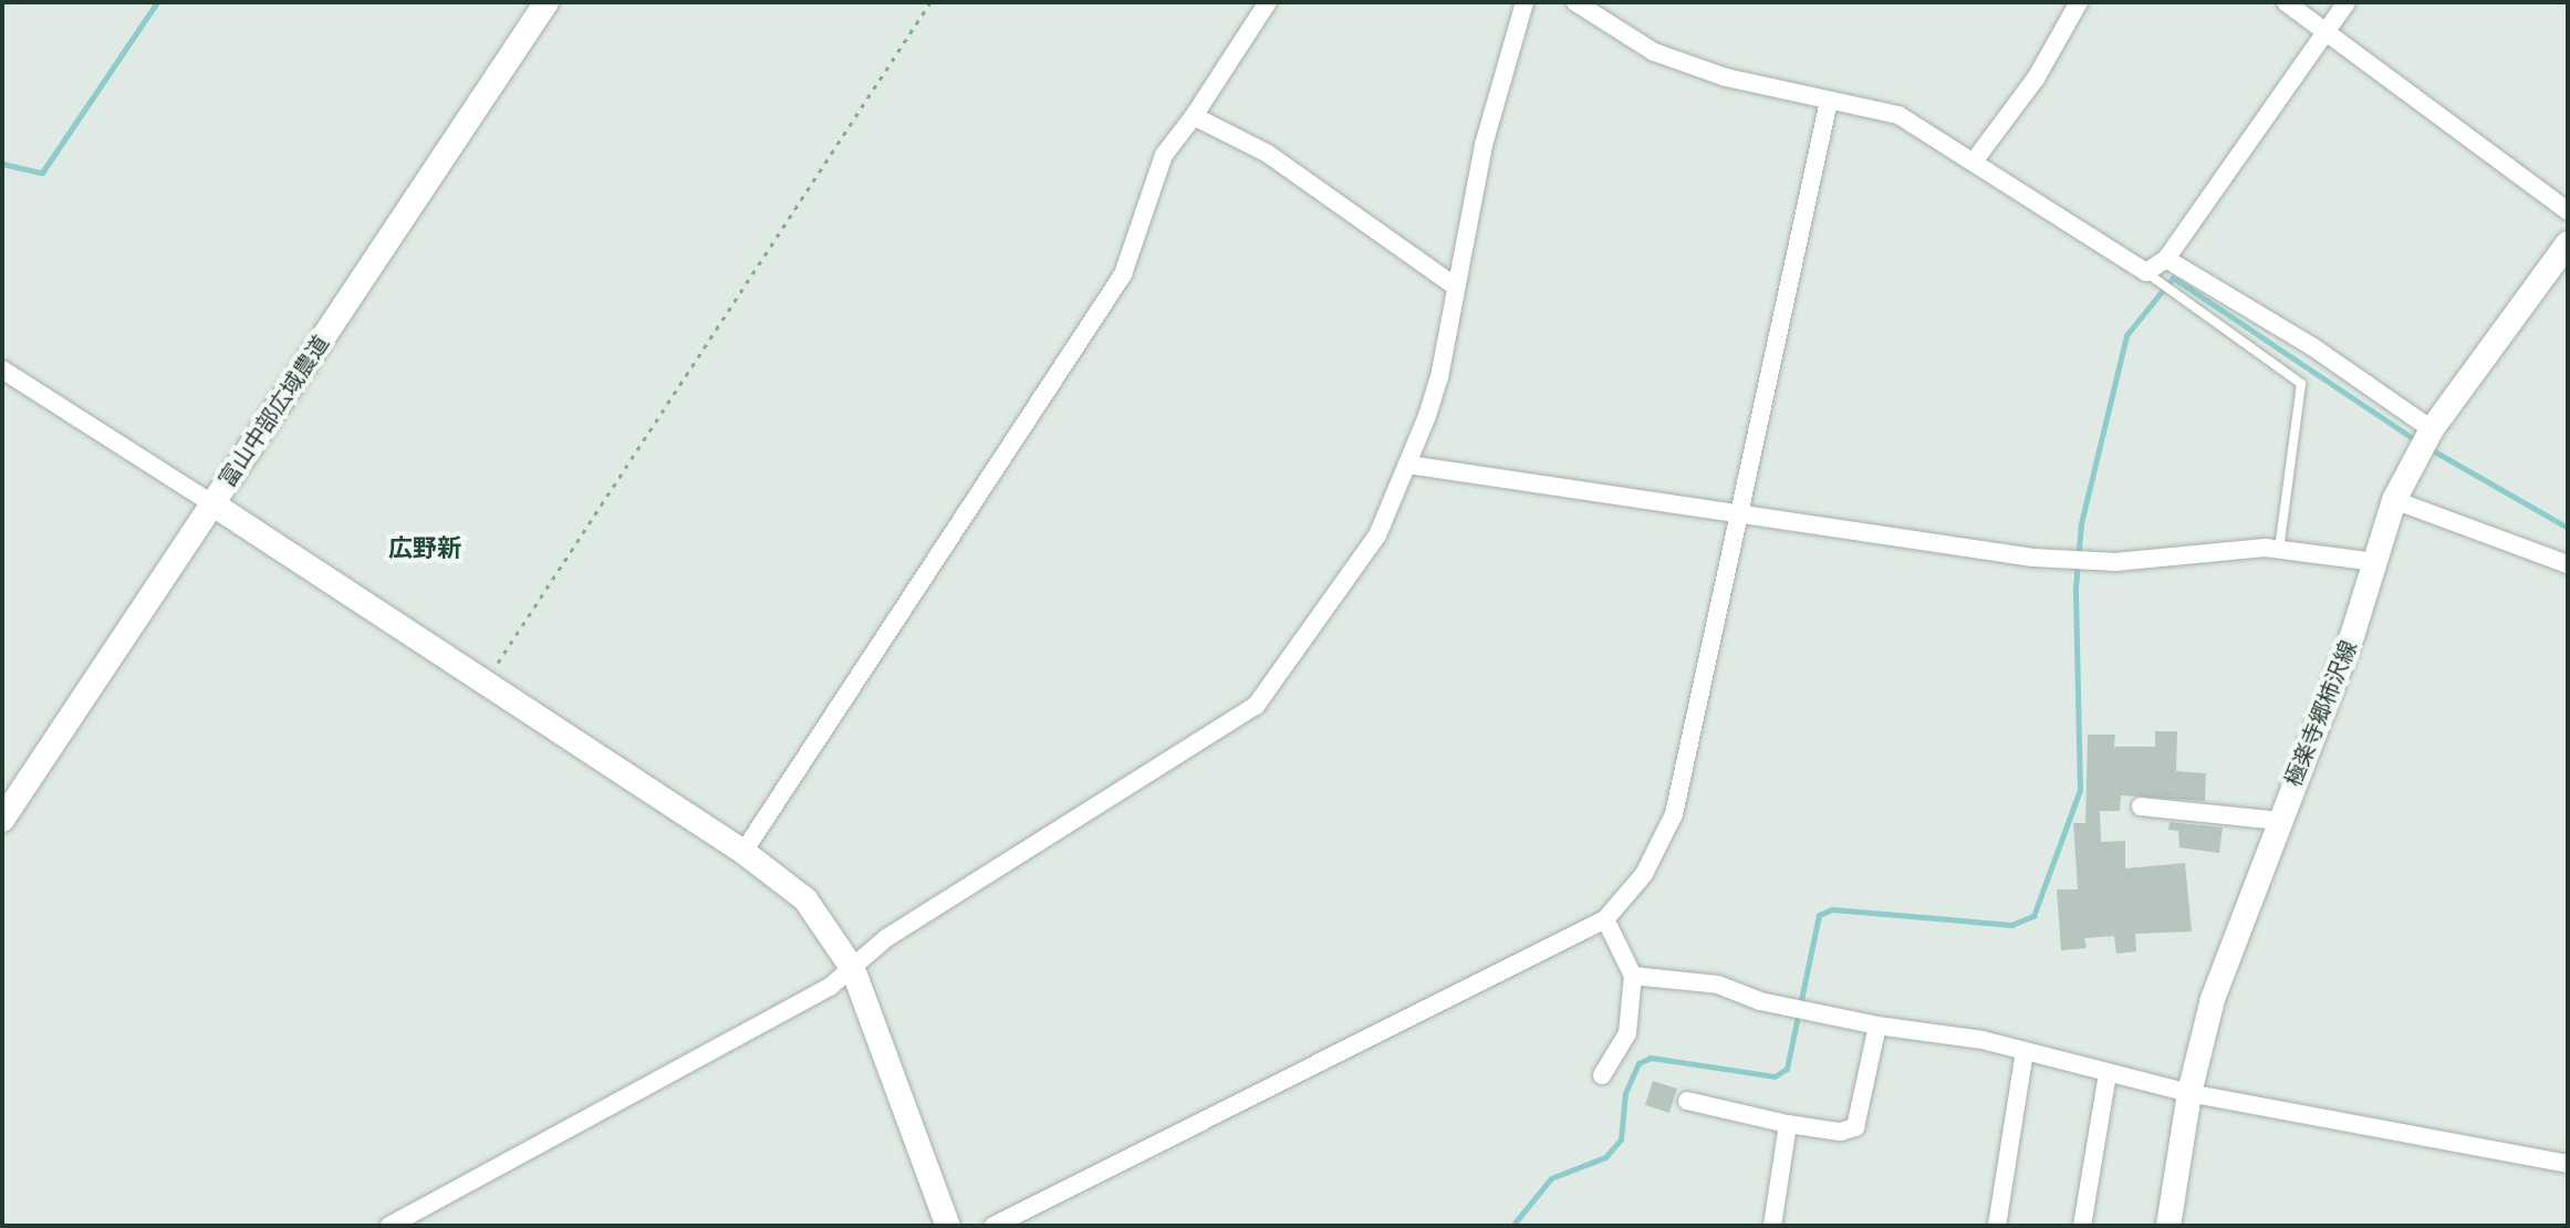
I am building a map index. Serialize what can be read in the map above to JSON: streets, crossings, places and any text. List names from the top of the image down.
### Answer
{
  "streets": {
    "street": ["富山中部広域農道", "極楽寺郷柿沢線"]
  },
  "districts": ["広野新"]
}
